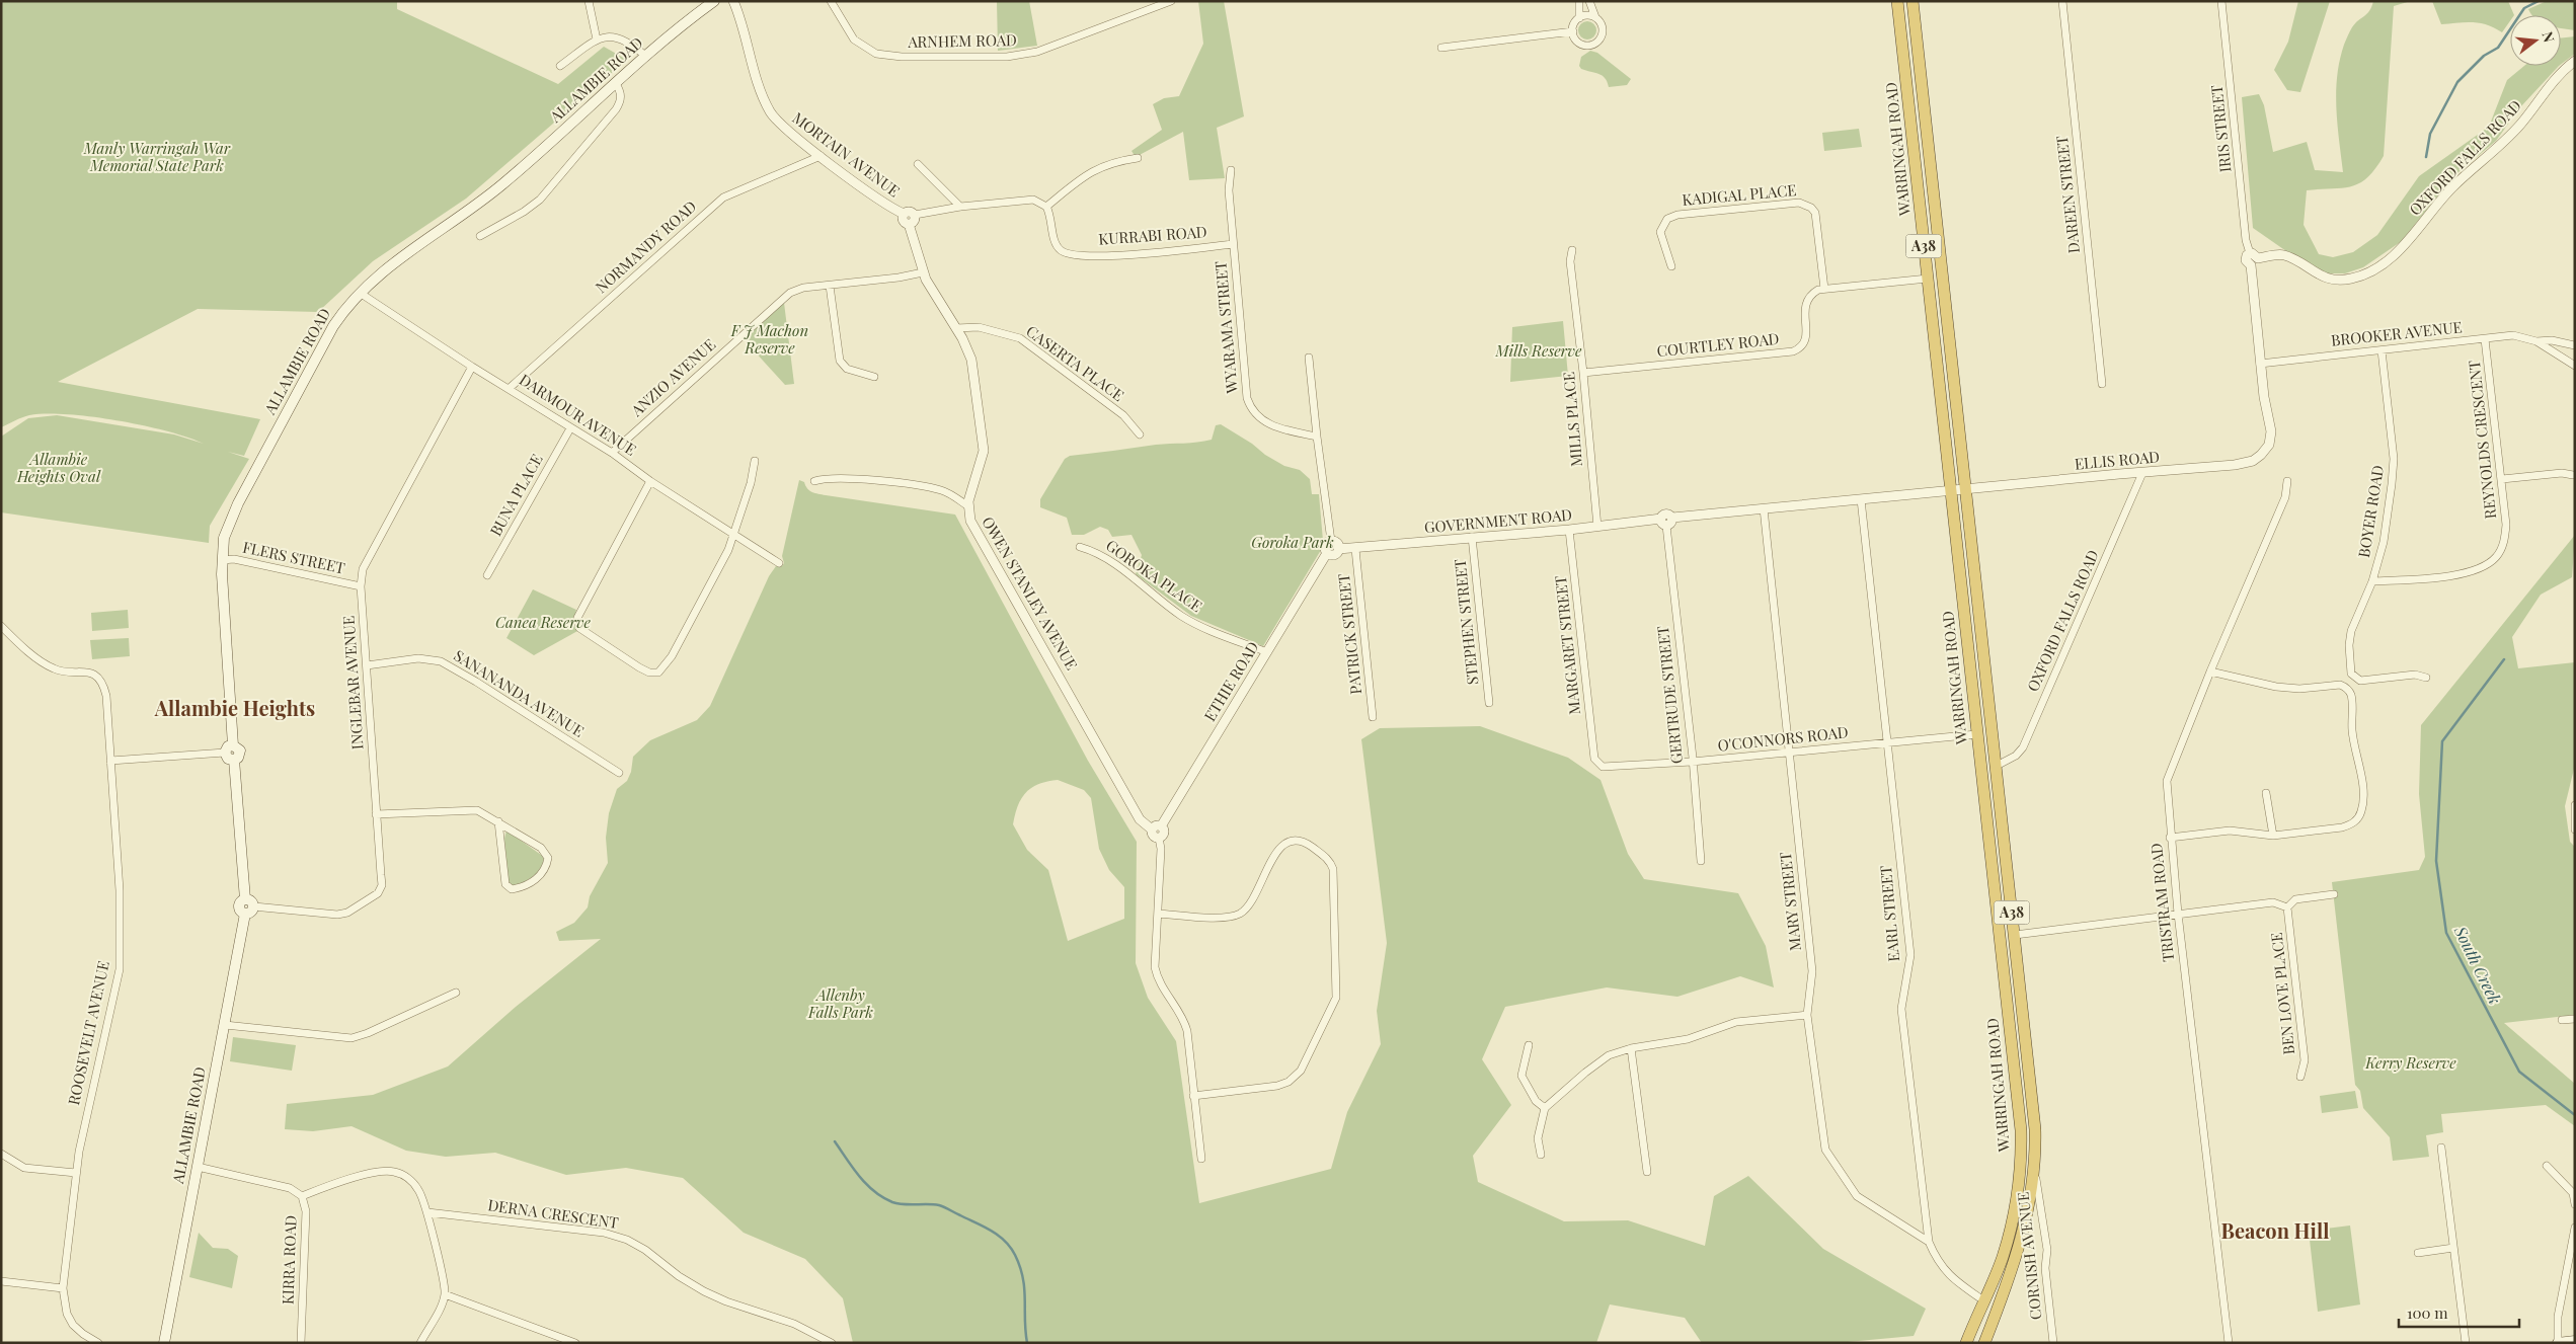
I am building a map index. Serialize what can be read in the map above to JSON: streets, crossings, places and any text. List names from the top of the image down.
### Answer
{
  "streets": {
    "highway": ["WARRINGAH ROAD", "A38"],
    "main road": ["ALLAMBIE ROAD"],
    "street": [
      "ARNHEM ROAD",
      "IRIS STREET",
      "MORTAIN AVENUE",
      "OXFORD FALLS ROAD",
      "DAREEN STREET",
      "KADIGAL PLACE",
      "KURRABI ROAD",
      "NORMANDY ROAD",
      "WYARAMA STREET",
      "BROOKER AVENUE",
      "COURTLEY ROAD",
      "CASERTA PLACE",
      "ANZIO AVENUE",
      "DARMOUR AVENUE",
      "MILLS PLACE",
      "REYNOLDS CRESCENT",
      "ELLIS ROAD",
      "BUNA PLACE",
      "BOYER ROAD",
      "GOVERNMENT ROAD",
      "FLERS STREET",
      "GOROKA PLACE",
      "OWEN STANLEY AVENUE",
      "STEPHEN STREET",
      "PATRICK STREET",
      "MARGARET STREET",
      "ETHIE ROAD",
      "INGLEBAR AVENUE",
      "SANANANDA AVENUE",
      "GERTRUDE STREET",
      "O'CONNORS ROAD",
      "MARY STREET",
      "TRISTRAM ROAD",
      "EARL STREET",
      "BEN LOVE PLACE",
      "ROOSEVELT AVENUE",
      "DERNA CRESCENT",
      "CORNISH AVENUE",
      "KIRRA ROAD"
    ]
  },
  "crossings": [
    ["ALLAMBIE ROAD", "DARMOUR AVENUE"],
    ["ALLAMBIE ROAD", "FLERS STREET"],
    ["ALLAMBIE ROAD", "INGLEBAR AVENUE"],
    ["ALLAMBIE ROAD", "KIRRA ROAD"],
    ["WARRINGAH ROAD", "OXFORD FALLS ROAD"],
    ["WARRINGAH ROAD", "ELLIS ROAD"],
    ["WARRINGAH ROAD", "GOVERNMENT ROAD"],
    ["WARRINGAH ROAD", "O'CONNORS ROAD"],
    ["WARRINGAH ROAD", "EARL STREET"],
    ["WARRINGAH ROAD", "CORNISH AVENUE"],
    ["MORTAIN AVENUE", "NORMANDY ROAD"],
    ["OXFORD FALLS ROAD", "ELLIS ROAD"],
    ["KADIGAL PLACE", "COURTLEY ROAD"],
    ["KURRABI ROAD", "WYARAMA STREET"],
    ["NORMANDY ROAD", "DARMOUR AVENUE"],
    ["BROOKER AVENUE", "REYNOLDS CRESCENT"],
    ["BROOKER AVENUE", "ELLIS ROAD"],
    ["BROOKER AVENUE", "BOYER ROAD"],
    ["COURTLEY ROAD", "MILLS PLACE"],
    ["ANZIO AVENUE", "DARMOUR AVENUE"],
    ["DARMOUR AVENUE", "BUNA PLACE"],
    ["DARMOUR AVENUE", "INGLEBAR AVENUE"],
    ["MILLS PLACE", "GOVERNMENT ROAD"],
    ["REYNOLDS CRESCENT", "BOYER ROAD"],
    ["ELLIS ROAD", "GOVERNMENT ROAD"],
    ["GOVERNMENT ROAD", "STEPHEN STREET"],
    ["GOVERNMENT ROAD", "PATRICK STREET"],
    ["GOVERNMENT ROAD", "MARGARET STREET"],
    ["GOVERNMENT ROAD", "ETHIE ROAD"],
    ["GOVERNMENT ROAD", "GERTRUDE STREET"],
    ["GOVERNMENT ROAD", "MARY STREET"],
    ["GOVERNMENT ROAD", "EARL STREET"],
    ["FLERS STREET", "INGLEBAR AVENUE"],
    ["GOROKA PLACE", "ETHIE ROAD"],
    ["OWEN STANLEY AVENUE", "ETHIE ROAD"],
    ["MARGARET STREET", "O'CONNORS ROAD"],
    ["INGLEBAR AVENUE", "SANANANDA AVENUE"],
    ["GERTRUDE STREET", "O'CONNORS ROAD"],
    ["O'CONNORS ROAD", "MARY STREET"],
    ["O'CONNORS ROAD", "EARL STREET"],
    ["MARY STREET", "EARL STREET"]
  ],
  "districts": ["Allambie Heights", "Beacon Hill"],
  "water": ["South Creek"],
  "parks": [
    "Manly Warringah War Memorial State Park",
    "F J Machon Reserve",
    "Mills Reserve",
    "Allambie Heights Oval",
    "Goroka Park",
    "Canea Reserve",
    "Allenby Falls Park",
    "Kerry Reserve"
  ],
  "scale_bar": "100 m",
  "north": "right"
}
